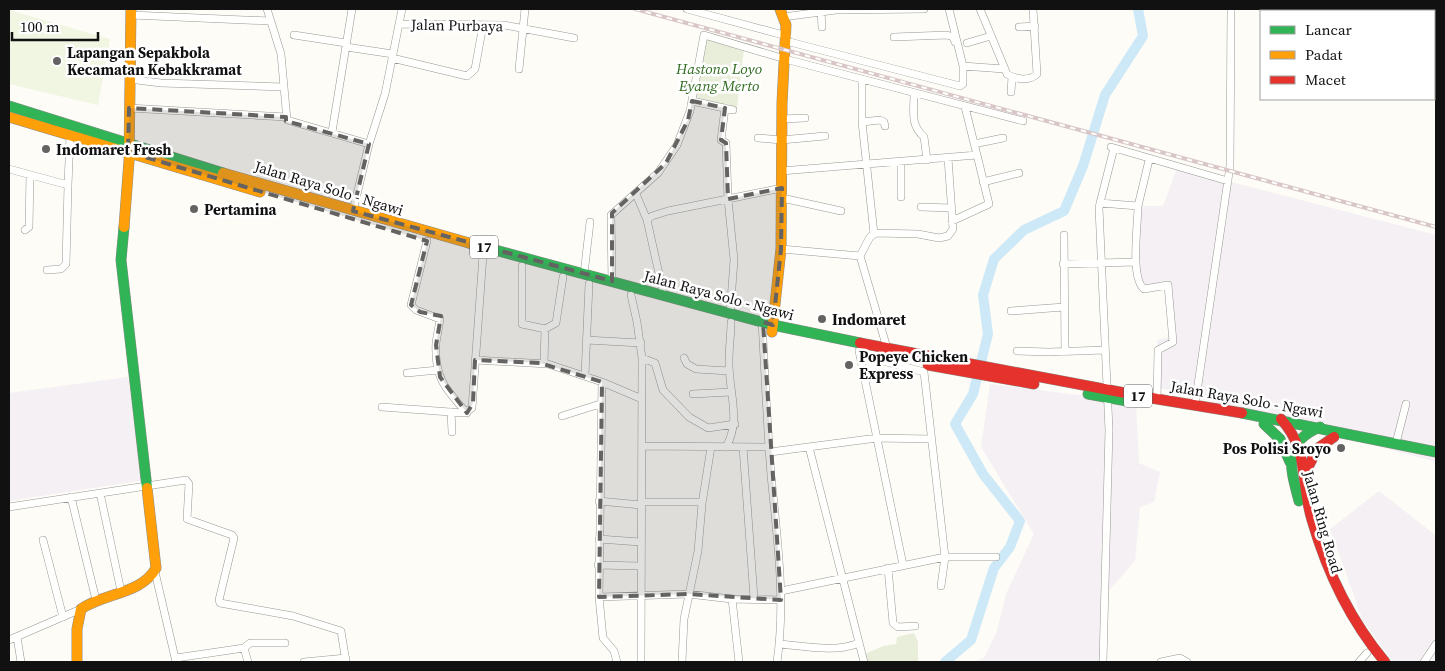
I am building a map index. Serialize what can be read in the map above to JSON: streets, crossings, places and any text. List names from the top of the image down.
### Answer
{
  "streets": {
    "main road": ["Jalan Raya Solo - Ngawi", "17", "Jalan Ring Road"],
    "street": ["Jalan Purbaya"]
  },
  "parks": ["Hastono Loyo Eyang Merto"],
  "places": [
    "Lapangan Sepakbola Kecamatan Kebakkramat",
    "Indomaret Fresh",
    "Pertamina",
    "Indomaret",
    "Popeye Chicken Express",
    "Pos Polisi Sroyo"
  ],
  "legend": ["Lancar", "Padat", "Macet"],
  "scale_bar": "100 m"
}
